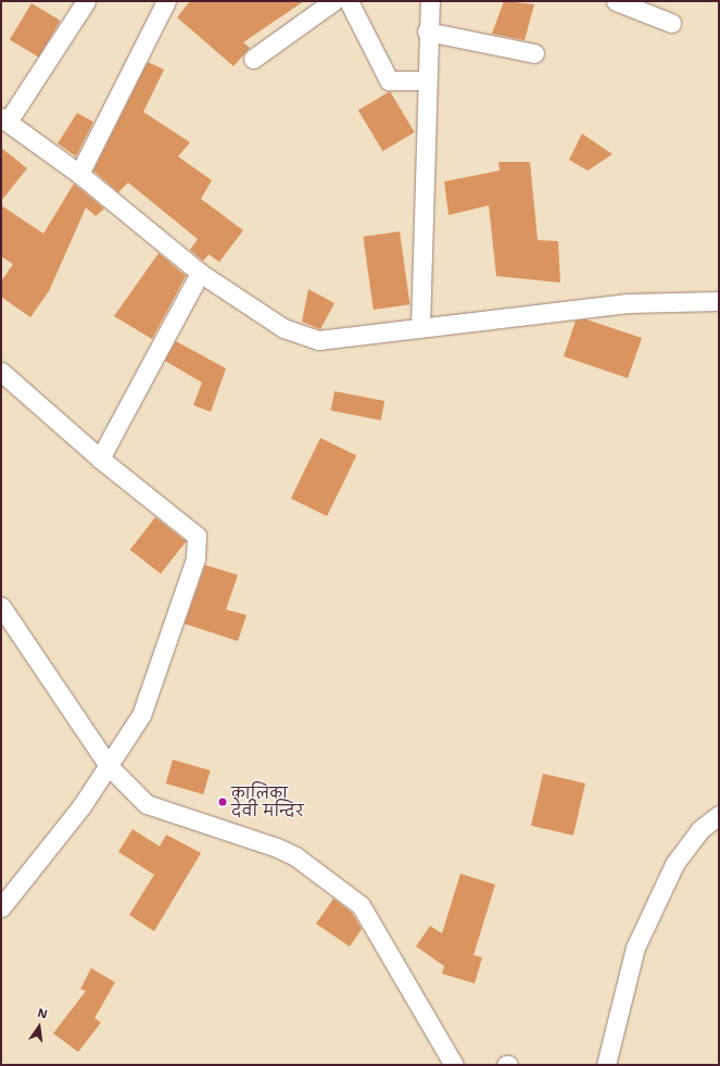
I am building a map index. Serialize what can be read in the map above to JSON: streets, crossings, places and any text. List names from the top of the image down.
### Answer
{
  "places": ["कालिका देवी मन्दिर"],
  "north": "top"
}
